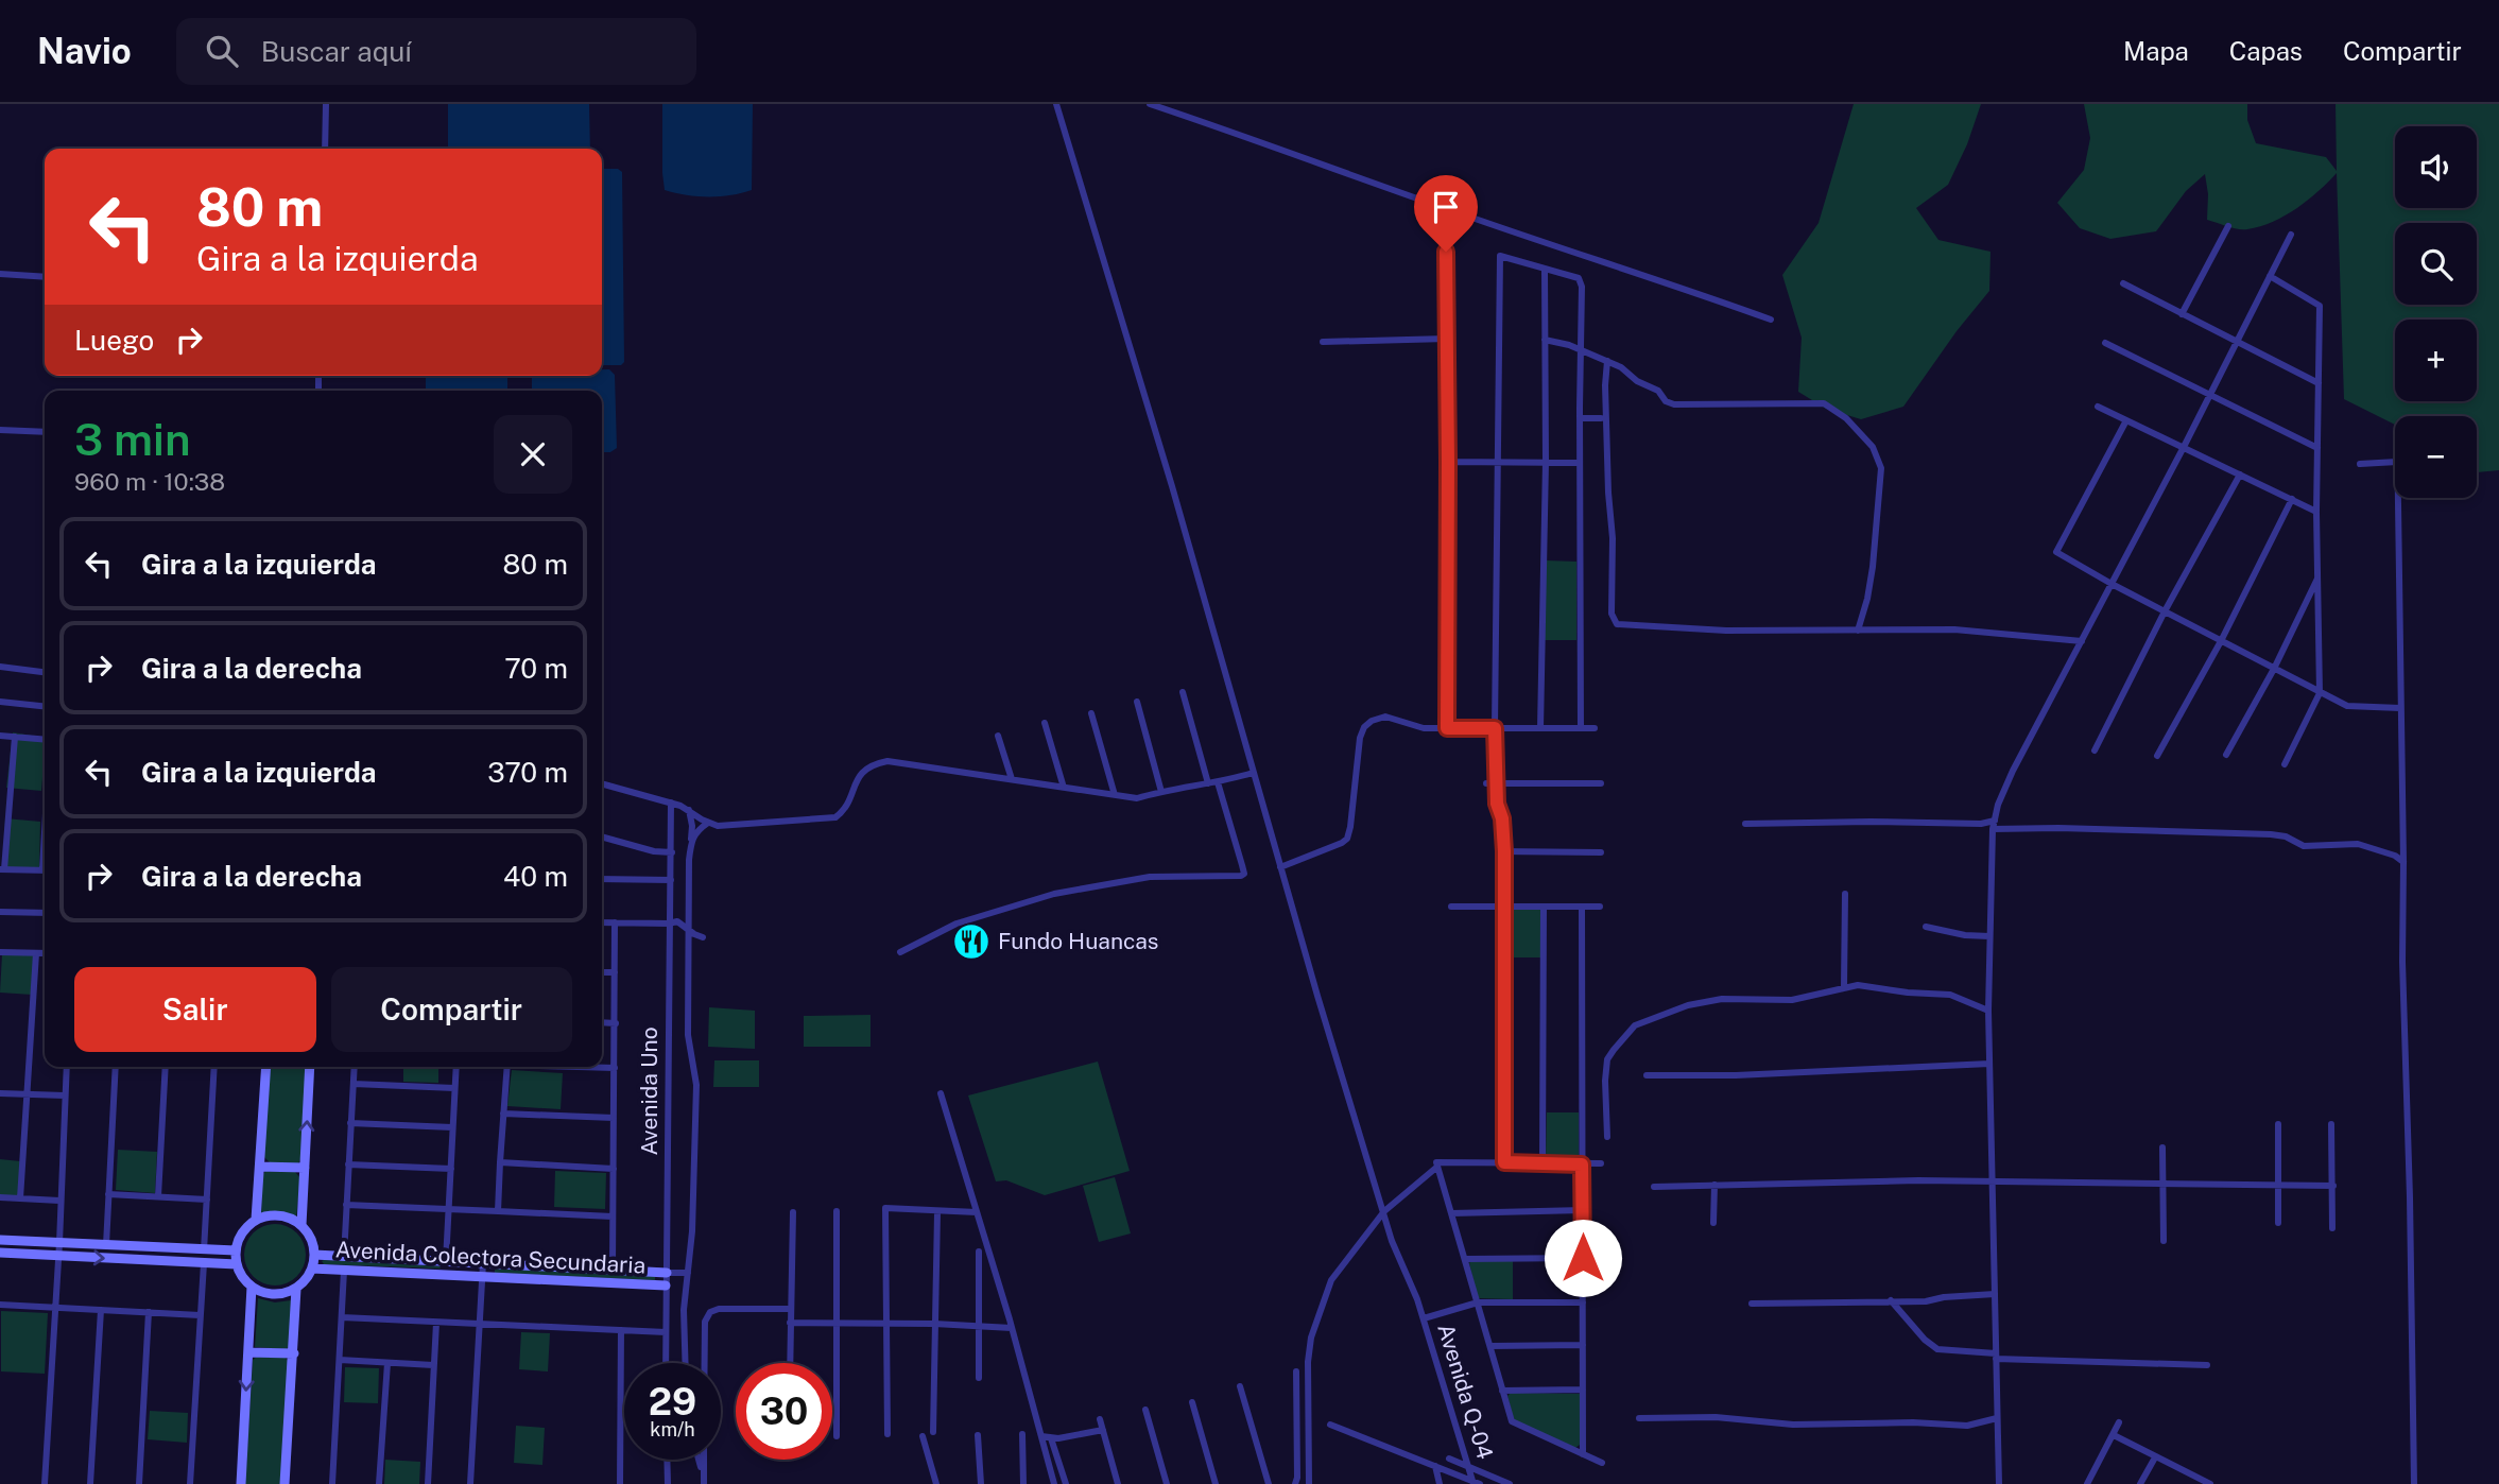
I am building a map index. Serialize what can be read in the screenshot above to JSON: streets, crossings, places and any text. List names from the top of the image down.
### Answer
{
  "streets": {
    "street": ["Avenida Uno", "Avenida Colectora Secundaria", "Avenida Q-04"]
  },
  "crossings": [
    ["Avenida Uno", "Avenida Colectora Secundaria"]
  ],
  "places": {
    "restaurant": ["Fundo Huancas"]
  },
  "page": {
    "header": "Navio",
    "search": "Buscar aquí",
    "nav": ["Mapa", "Capas", "Compartir"],
    "map_buttons": ["+", "−"],
    "turn": ["80 m", "Gira a la izquierda"],
    "then": "Luego",
    "heading": ["3 min", "960 m · 10:38"],
    "list": [
      {
        "name": "Gira a la izquierda",
        "value": "80 m"
      },
      {
        "name": "Gira a la derecha",
        "value": "70 m"
      },
      {
        "name": "Gira a la izquierda",
        "value": "370 m"
      },
      {
        "name": "Gira a la derecha",
        "value": "40 m"
      }
    ],
    "buttons": ["Salir", "Compartir"],
    "speed": "29 km/h",
    "limit": "30"
  }
}
